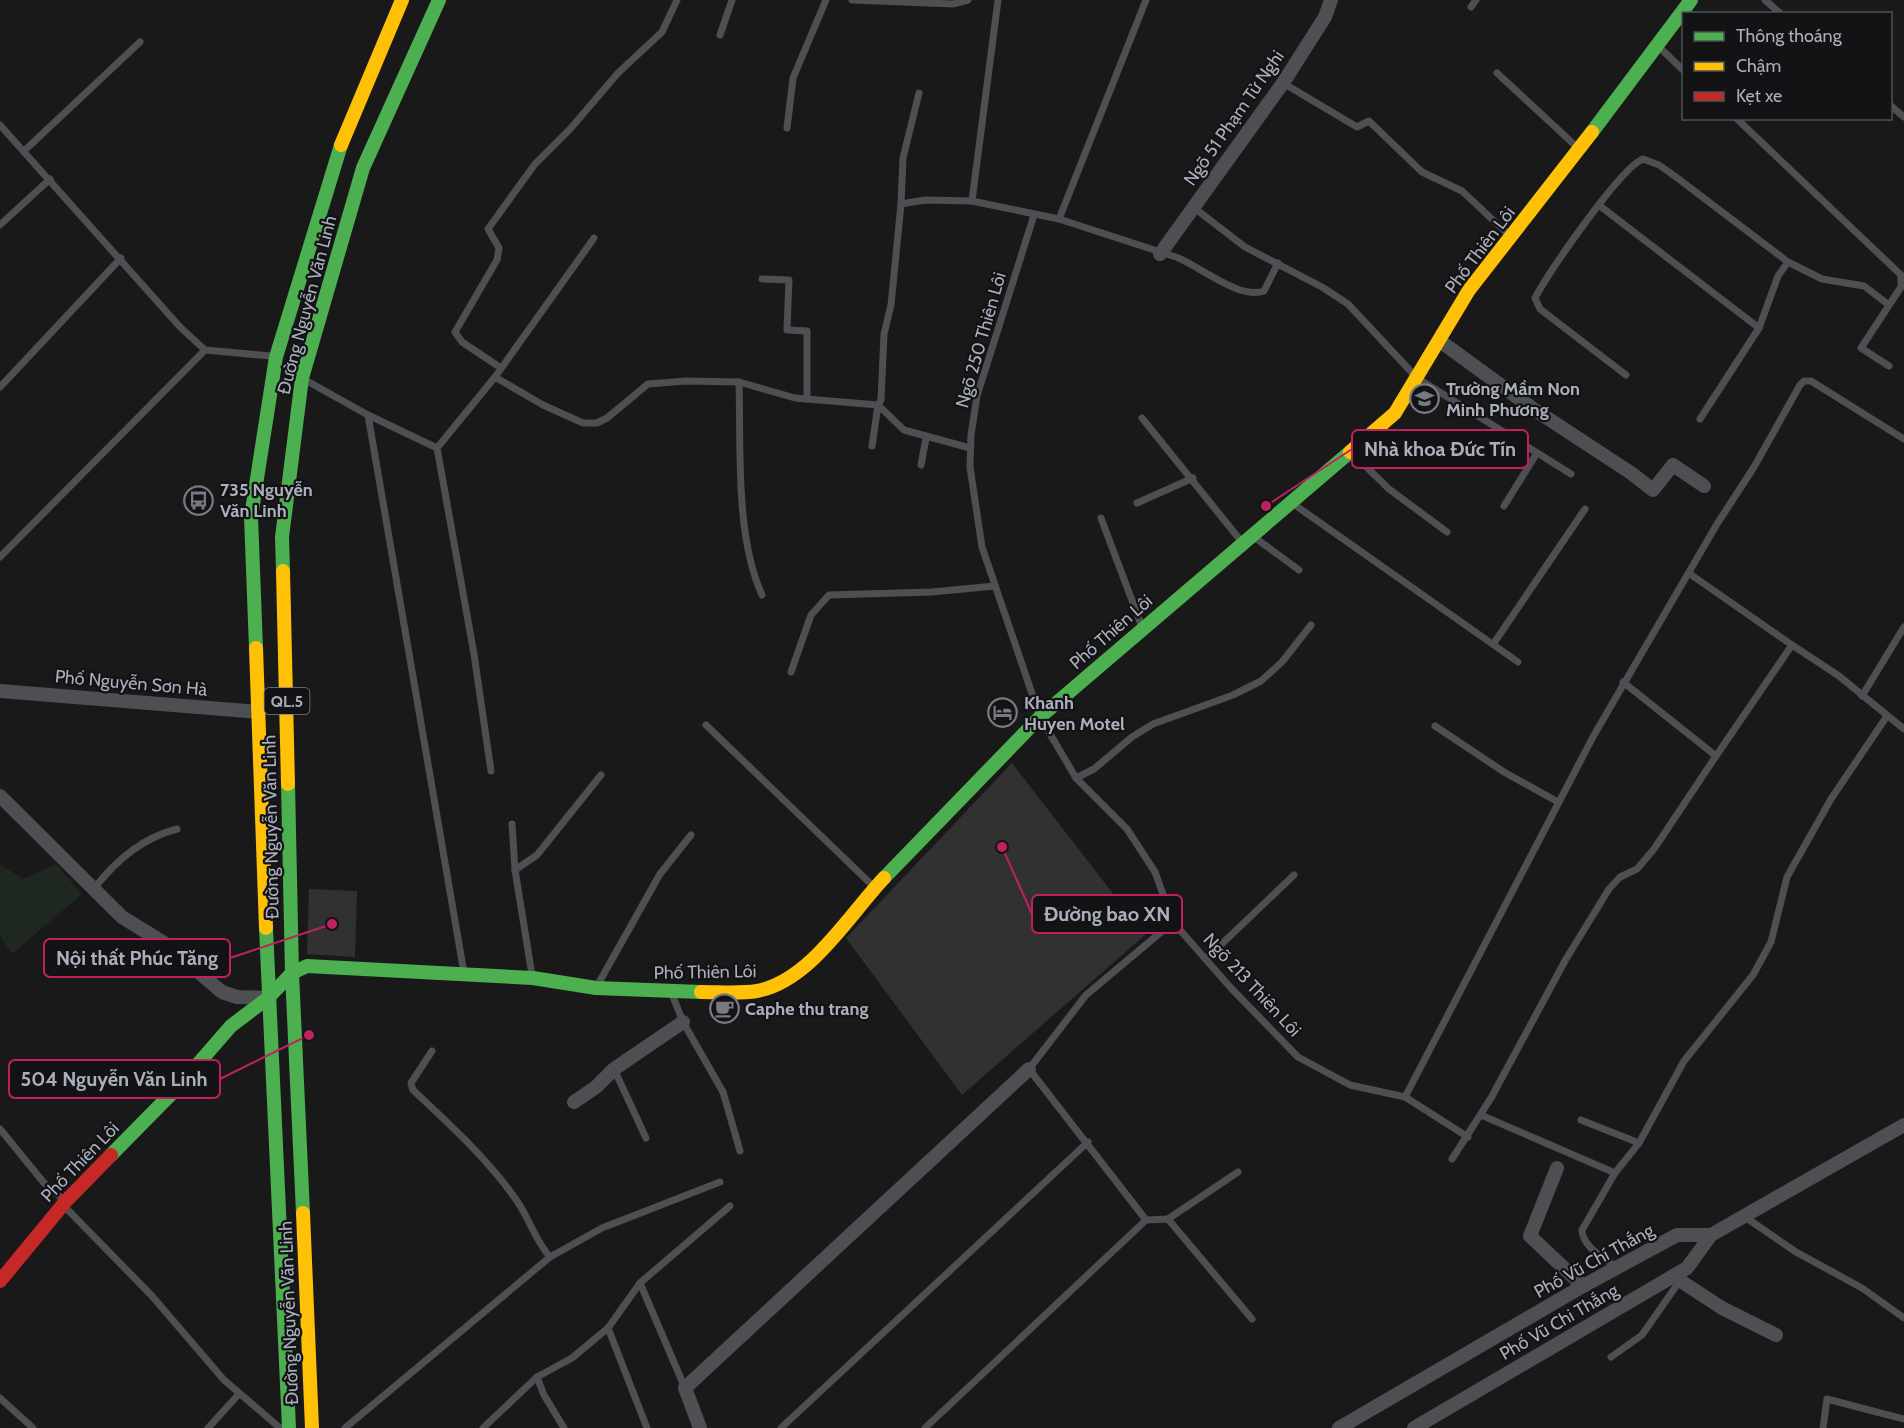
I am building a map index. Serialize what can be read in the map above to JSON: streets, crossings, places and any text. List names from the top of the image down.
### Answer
{
  "streets": {
    "main road": ["Phố Thiên Lôi", "Đường Nguyễn Văn Linh", "QL.5"],
    "street": [
      "Ngõ 51 Phạm Tử Nghi",
      "Phố Nguyễn Sơn Hà",
      "Phố Vũ Chí Thắng",
      "Phố Vũ Chi Thắng"
    ],
    "lane": ["Ngõ 250 Thiên Lôi", "Ngõ 213 Thiên Lôi"]
  },
  "crossings": [
    ["Phố Thiên Lôi", "Đường Nguyễn Văn Linh"],
    ["Phố Thiên Lôi", "Ngõ 250 Thiên Lôi"],
    ["Phố Thiên Lôi", "Ngõ 213 Thiên Lôi"],
    ["Đường Nguyễn Văn Linh", "Phố Nguyễn Sơn Hà"],
    ["Ngõ 250 Thiên Lôi", "Ngõ 213 Thiên Lôi"],
    ["Phố Vũ Chí Thắng", "Phố Vũ Chi Thắng"]
  ],
  "places": {
    "school or university": ["Trường Mầm Non Minh Phương"],
    "bus stop": ["735 Nguyễn Văn Linh"],
    "other": [
      "Nhà khoa Đức Tín",
      "Đường bao XN",
      "Nội thất Phúc Tăng",
      "504 Nguyễn Văn Linh"
    ],
    "hotel": ["Khanh Huyen Motel"],
    "cafe": ["Caphe thu trang"]
  },
  "legend": ["Thông thoáng", "Chậm", "Kẹt xe"]
}
